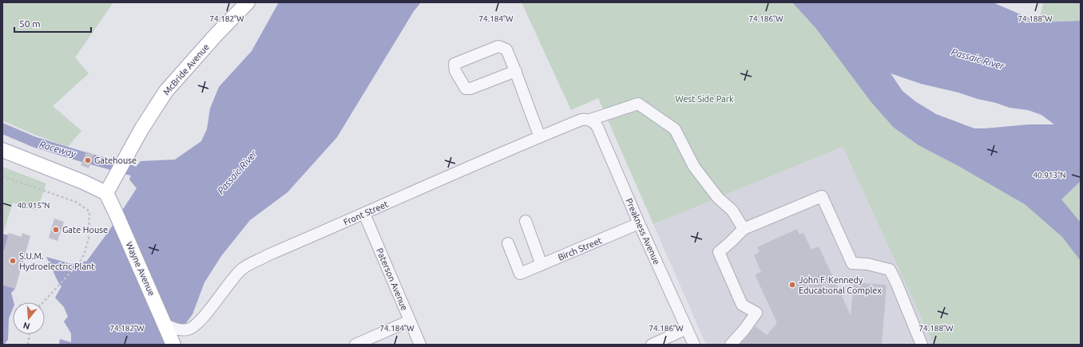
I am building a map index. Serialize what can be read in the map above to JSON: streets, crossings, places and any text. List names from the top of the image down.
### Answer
{
  "streets": {
    "main road": ["McBride Avenue", "Wayne Avenue"],
    "street": [
      "Front Street",
      "Preakness Avenue",
      "Birch Street",
      "Paterson Avenue"
    ]
  },
  "crossings": [
    ["McBride Avenue", "Wayne Avenue"],
    ["Front Street", "Preakness Avenue"],
    ["Front Street", "Wayne Avenue"],
    ["Front Street", "Paterson Avenue"],
    ["Preakness Avenue", "Birch Street"]
  ],
  "water": ["Passaic River", "Raceway"],
  "parks": ["West Side Park"],
  "places": [
    "Gatehouse",
    "Gate House",
    "S.U.M. Hydroelectric Plant",
    "John F. Kennedy Educational Complex"
  ],
  "scale_bar": "50 m",
  "north": "bottom",
  "coordinates": [
    "74.182°W",
    "74.184°W",
    "74.186°W",
    "74.188°W",
    "40.913°N",
    "40.915°N"
  ]
}
